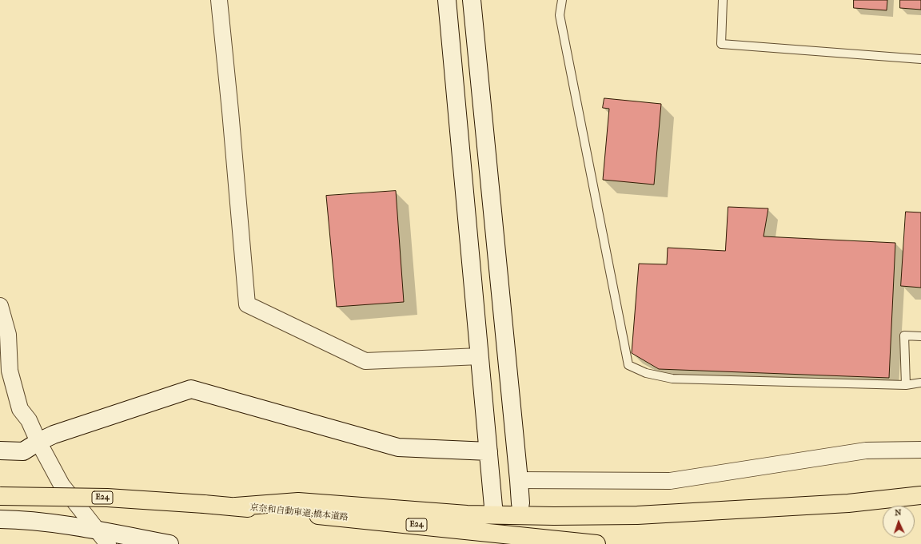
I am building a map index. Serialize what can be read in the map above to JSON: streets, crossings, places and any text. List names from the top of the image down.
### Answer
{
  "streets": {
    "highway": ["E24", "京奈和自動車道;橋本道路"]
  },
  "north": "top"
}
